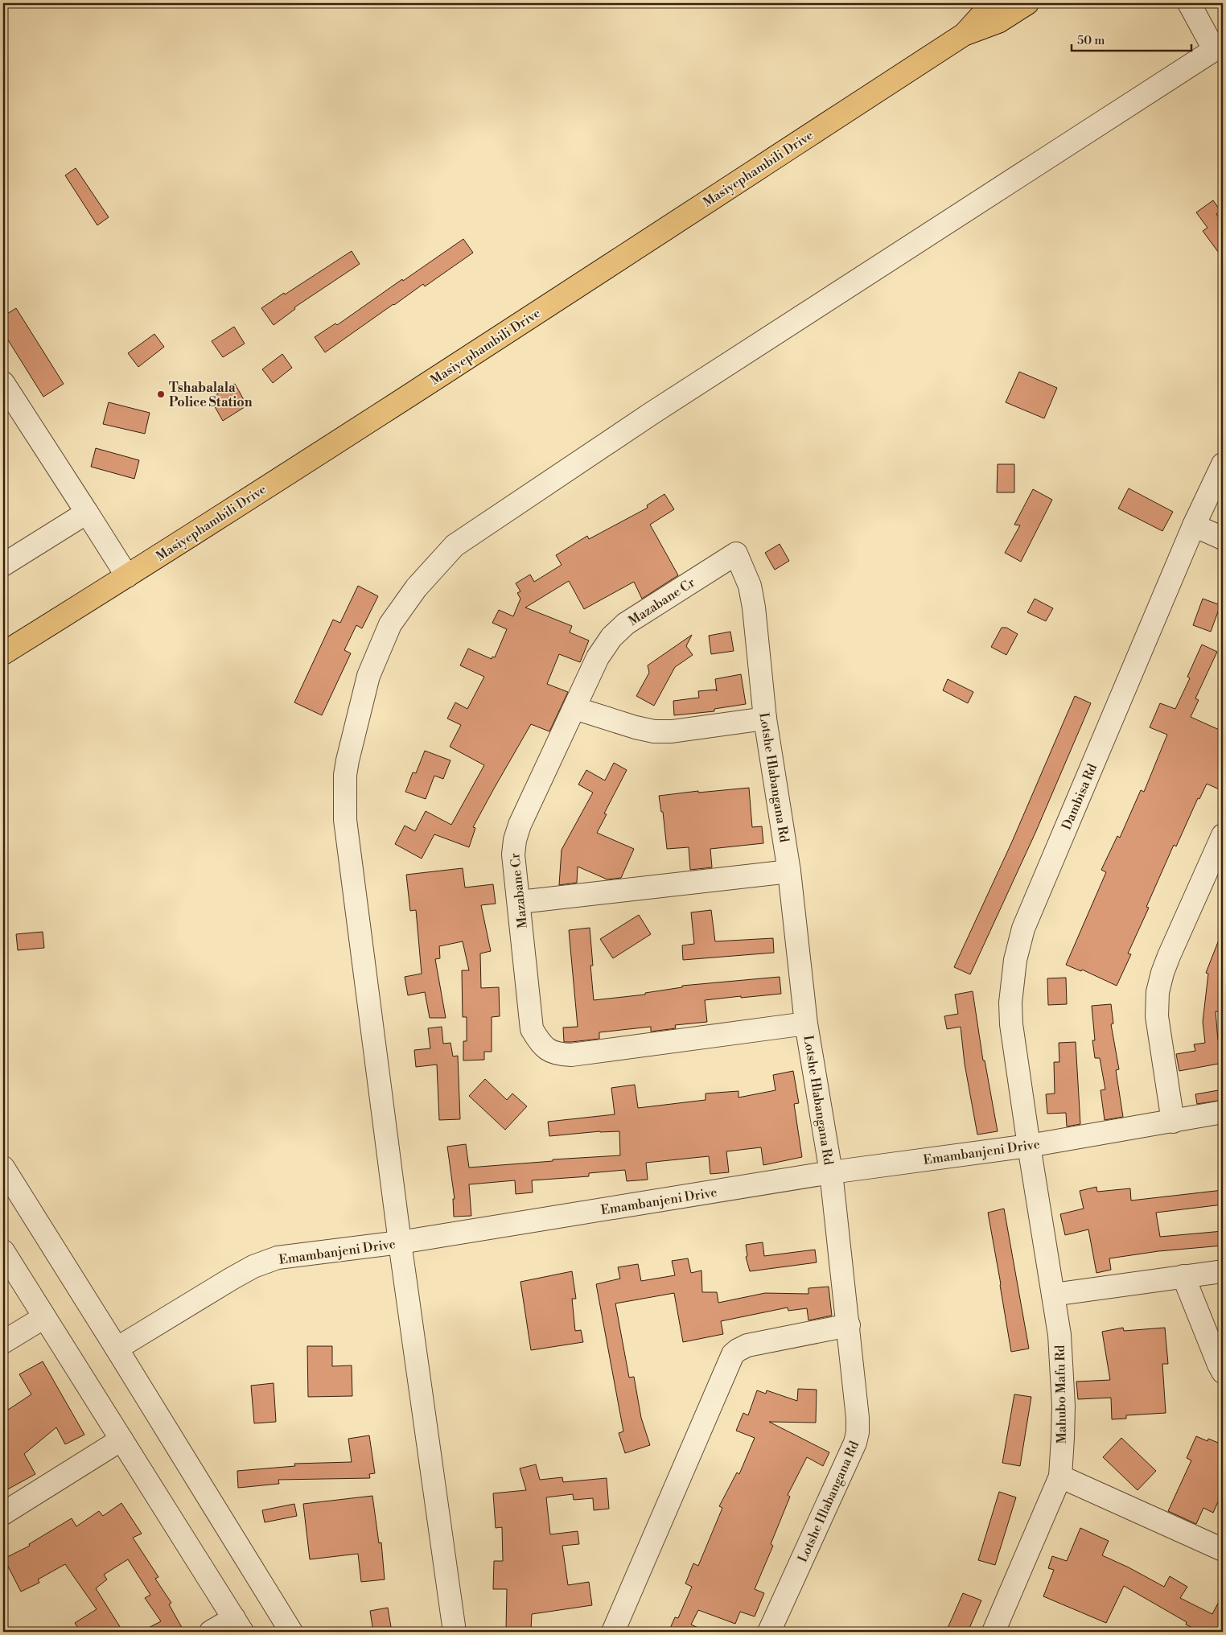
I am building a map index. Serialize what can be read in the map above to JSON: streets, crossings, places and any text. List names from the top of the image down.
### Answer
{
  "streets": {
    "main road": ["Masiyephambili Drive"],
    "street": [
      "Mazabane Cr",
      "Lotshe Hlabangana Rd",
      "Dambisa Rd",
      "Emambanjeni Drive",
      "Mahubo Mafu Rd"
    ]
  },
  "crossings": [
    ["Mazabane Cr", "Lotshe Hlabangana Rd"],
    ["Lotshe Hlabangana Rd", "Emambanjeni Drive"],
    ["Dambisa Rd", "Emambanjeni Drive"],
    ["Dambisa Rd", "Mahubo Mafu Rd"],
    ["Emambanjeni Drive", "Mahubo Mafu Rd"]
  ],
  "places": ["Tshabalala Police Station"],
  "scale_bar": "50 m"
}
